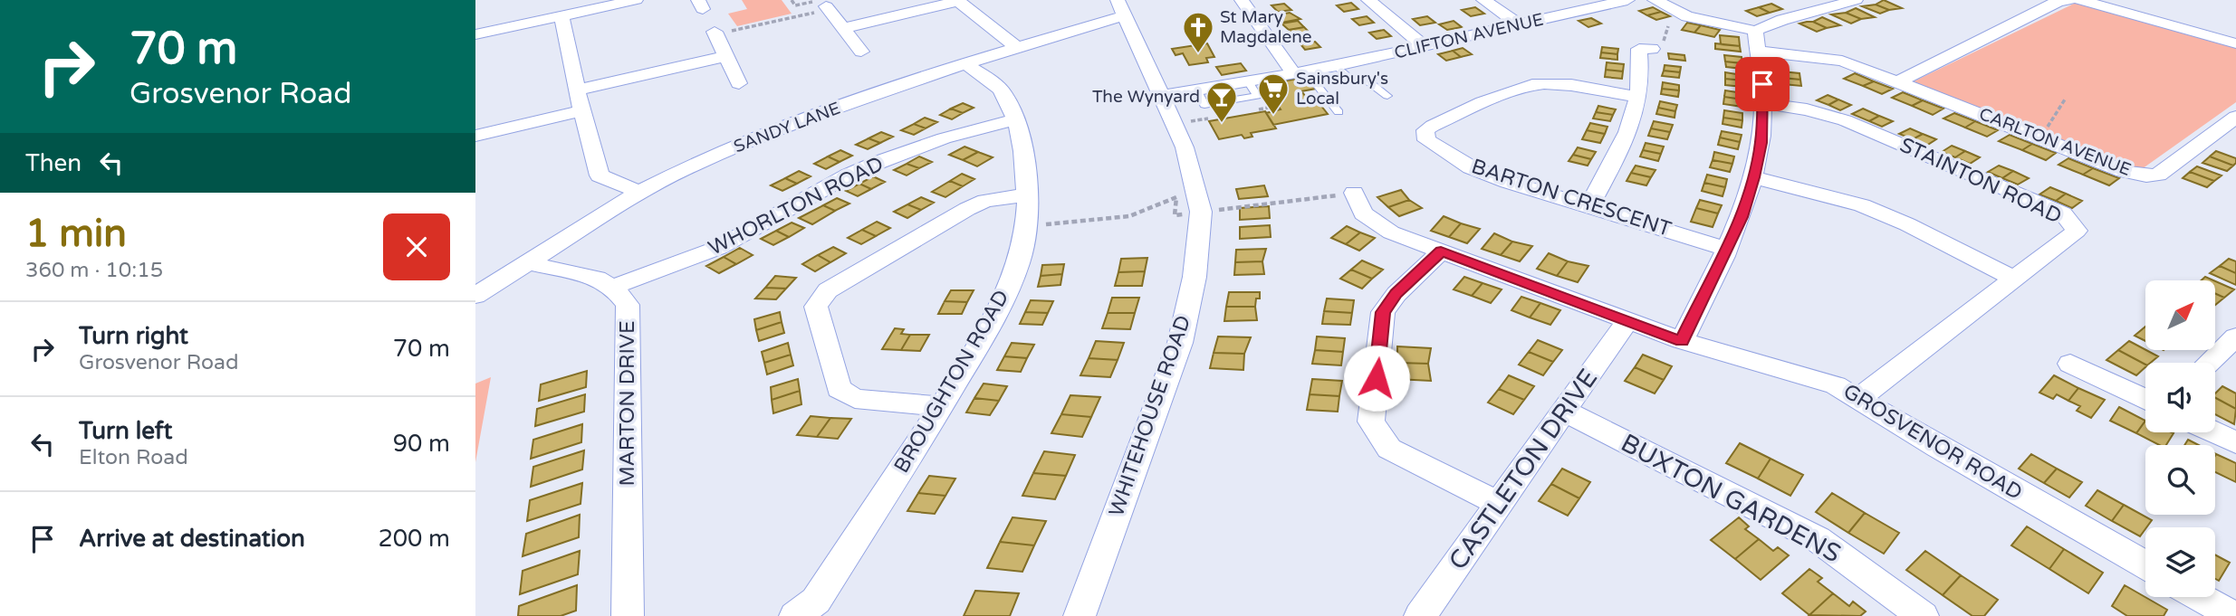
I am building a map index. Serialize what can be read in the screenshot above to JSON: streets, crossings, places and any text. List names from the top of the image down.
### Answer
{
  "streets": {
    "street": [
      "CLIFTON AVENUE",
      "SANDY LANE",
      "CARLTON AVENUE",
      "STAINTON ROAD",
      "BARTON CRESCENT",
      "WHORLTON ROAD",
      "BROUGHTON ROAD",
      "MARTON DRIVE",
      "WHITEHOUSE ROAD",
      "GROSVENOR ROAD",
      "CASTLETON DRIVE",
      "BUXTON GARDENS"
    ]
  },
  "crossings": [
    ["CLIFTON AVENUE", "WHITEHOUSE ROAD"],
    ["SANDY LANE", "BROUGHTON ROAD"],
    ["SANDY LANE", "WHITEHOUSE ROAD"],
    ["STAINTON ROAD", "GROSVENOR ROAD"],
    ["WHORLTON ROAD", "BROUGHTON ROAD"],
    ["WHORLTON ROAD", "MARTON DRIVE"],
    ["GROSVENOR ROAD", "CASTLETON DRIVE"],
    ["CASTLETON DRIVE", "BUXTON GARDENS"]
  ],
  "places": {
    "church": ["St Mary Magdalene"],
    "supermarket": ["Sainsbury's Local"],
    "bar": ["The Wynyard"]
  },
  "north": "top right",
  "page": {
    "turn": ["70 m", "Grosvenor Road"],
    "then": "Then",
    "heading": ["1 min", "360 m · 10:15"],
    "list": [
      {
        "name": "Turn right",
        "note": "Grosvenor Road",
        "value": "70 m"
      },
      {
        "name": "Turn left",
        "note": "Elton Road",
        "value": "90 m"
      },
      {
        "name": "Arrive at destination",
        "value": "200 m"
      }
    ]
  }
}
